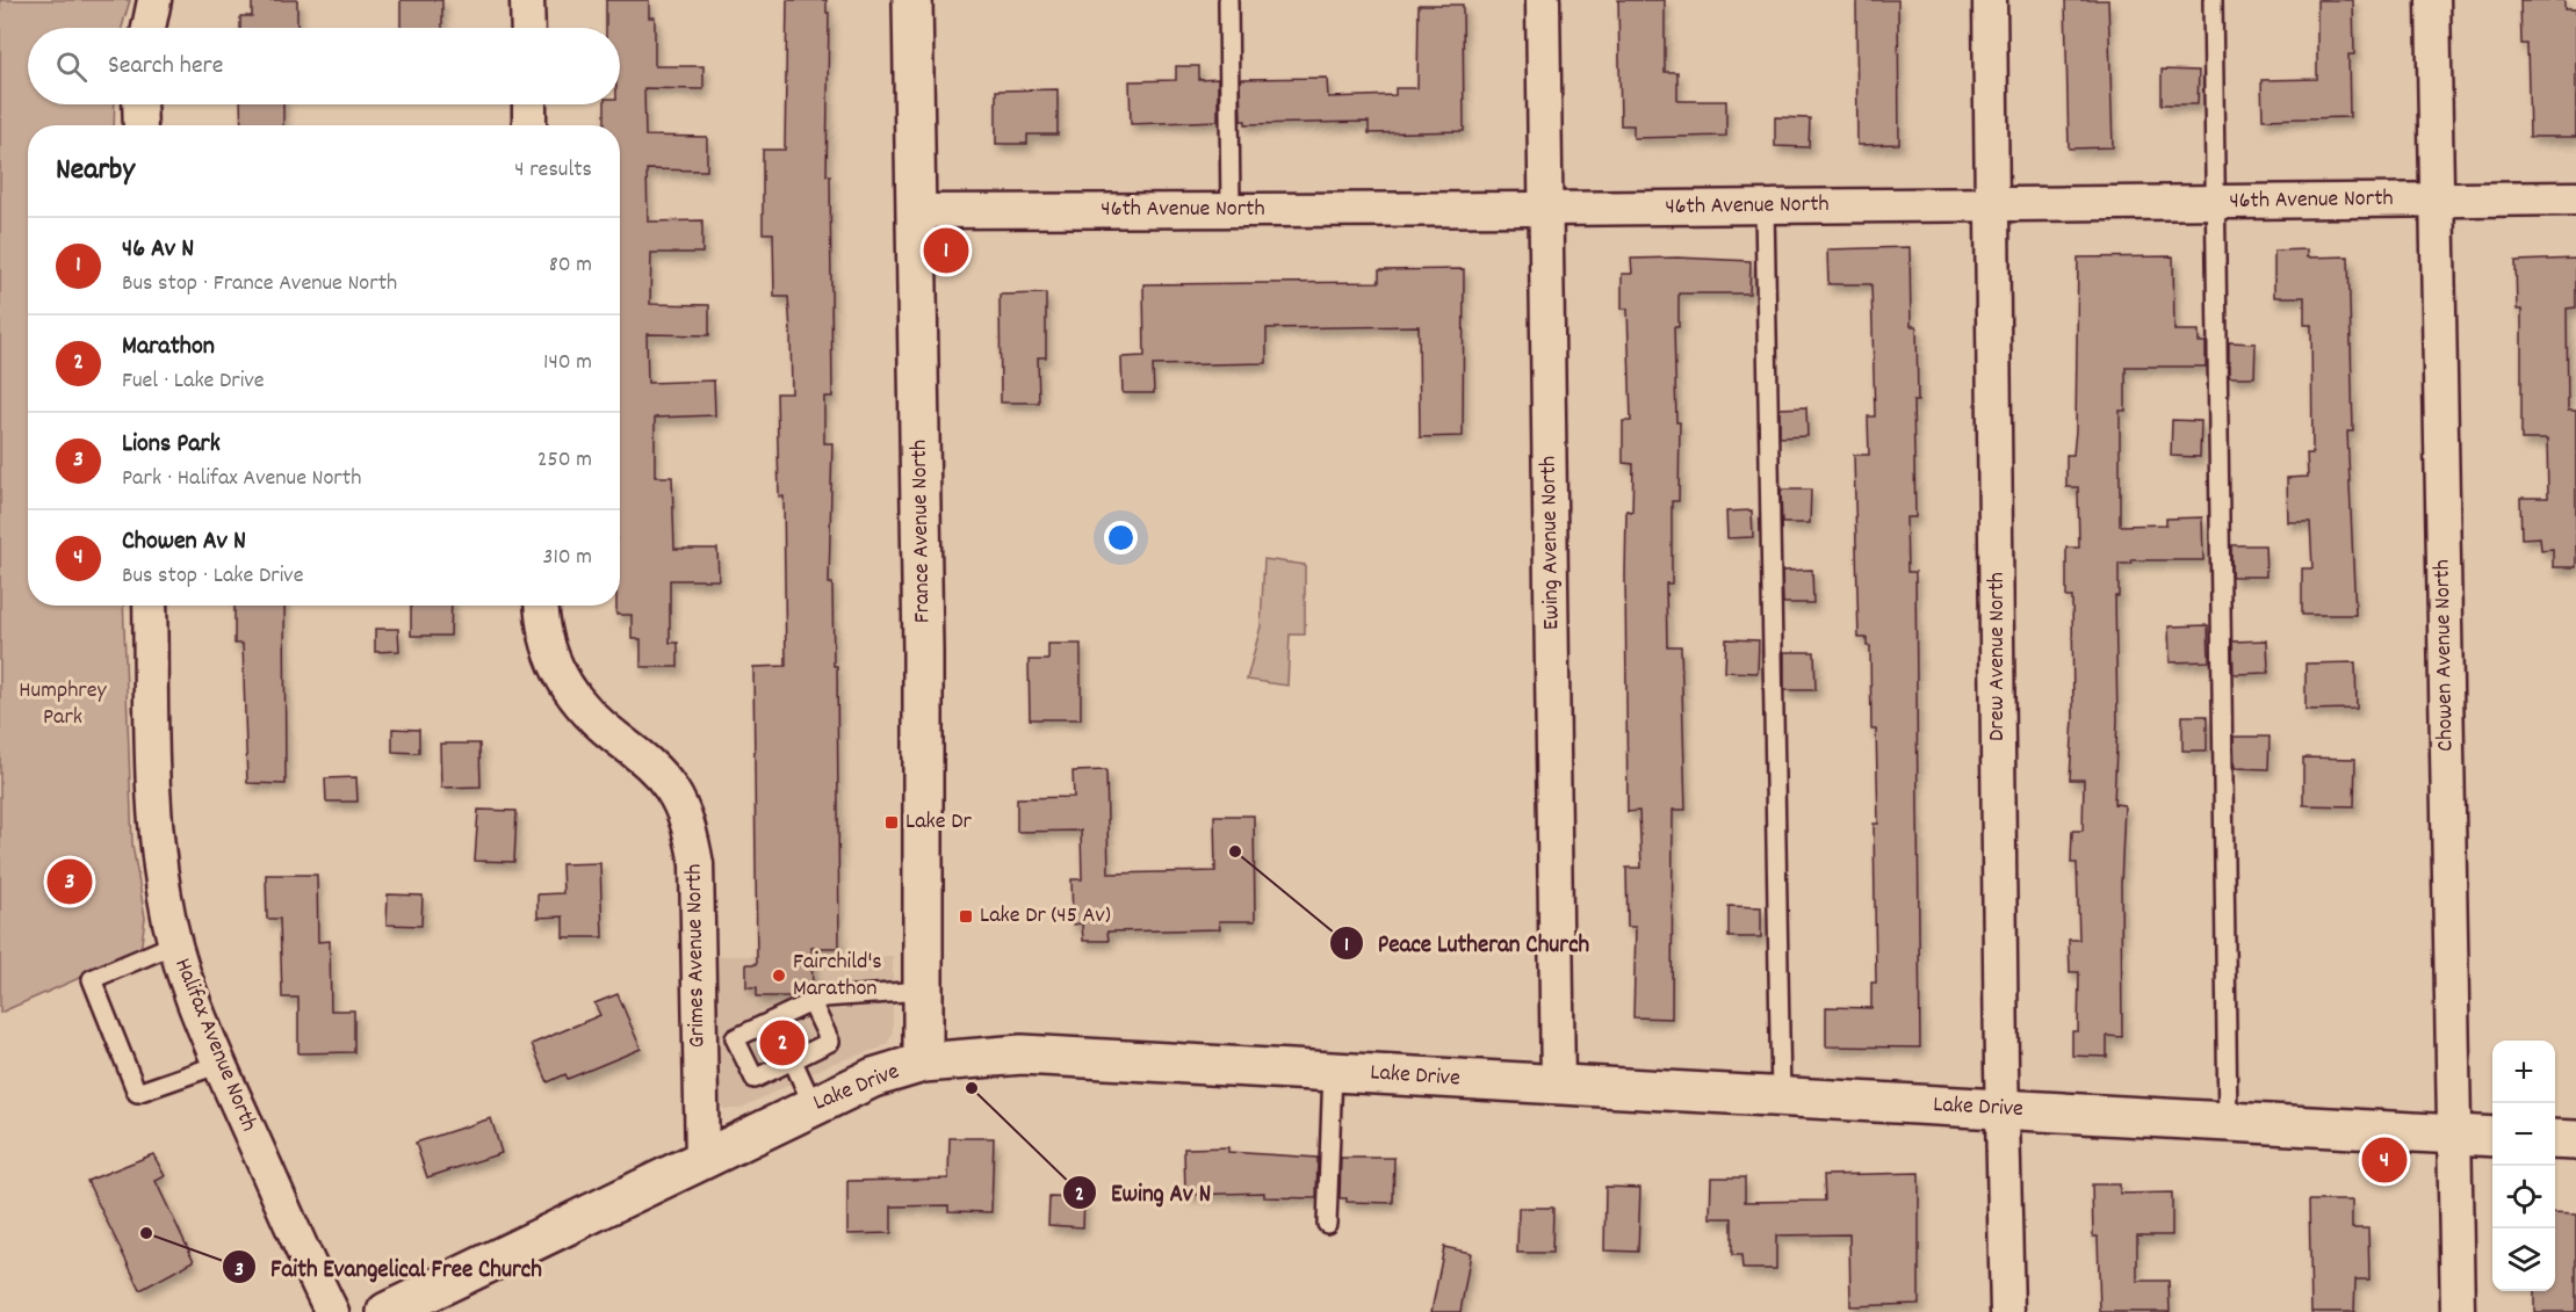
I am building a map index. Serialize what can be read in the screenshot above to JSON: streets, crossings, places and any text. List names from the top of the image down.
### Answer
{
  "streets": {
    "street": [
      "46th Avenue North",
      "France Avenue North",
      "Ewing Avenue North",
      "Chowen Avenue North",
      "Drew Avenue North",
      "Grimes Avenue North",
      "Halifax Avenue North",
      "Lake Drive"
    ]
  },
  "crossings": [
    ["46th Avenue North", "France Avenue North"],
    ["46th Avenue North", "Ewing Avenue North"],
    ["46th Avenue North", "Chowen Avenue North"],
    ["46th Avenue North", "Drew Avenue North"],
    ["France Avenue North", "Lake Drive"],
    ["Ewing Avenue North", "Lake Drive"],
    ["Chowen Avenue North", "Lake Drive"],
    ["Drew Avenue North", "Lake Drive"],
    ["Grimes Avenue North", "Lake Drive"]
  ],
  "parks": ["Humphrey Park"],
  "places": {
    "transit": ["Lake Dr", "Lake Dr (45 Av)"],
    "other": [
      "Peace Lutheran Church",
      "Fairchild's Marathon",
      "Ewing Av N",
      "Faith Evangelical Free Church"
    ]
  },
  "page": {
    "search": "Search here",
    "heading": ["Nearby", "4 results"],
    "list": [
      {
        "mark": "1",
        "name": "46 Av N",
        "note": "Bus stop · France Avenue North",
        "value": "80 m"
      },
      {
        "mark": "2",
        "name": "Marathon",
        "note": "Fuel · Lake Drive",
        "value": "140 m"
      },
      {
        "mark": "3",
        "name": "Lions Park",
        "note": "Park · Halifax Avenue North",
        "value": "250 m"
      },
      {
        "mark": "4",
        "name": "Chowen Av N",
        "note": "Bus stop · Lake Drive",
        "value": "310 m"
      }
    ],
    "pins": [
      "1",
      "3",
      "2",
      "4"
    ],
    "map_buttons": ["+", "−"]
  }
}
